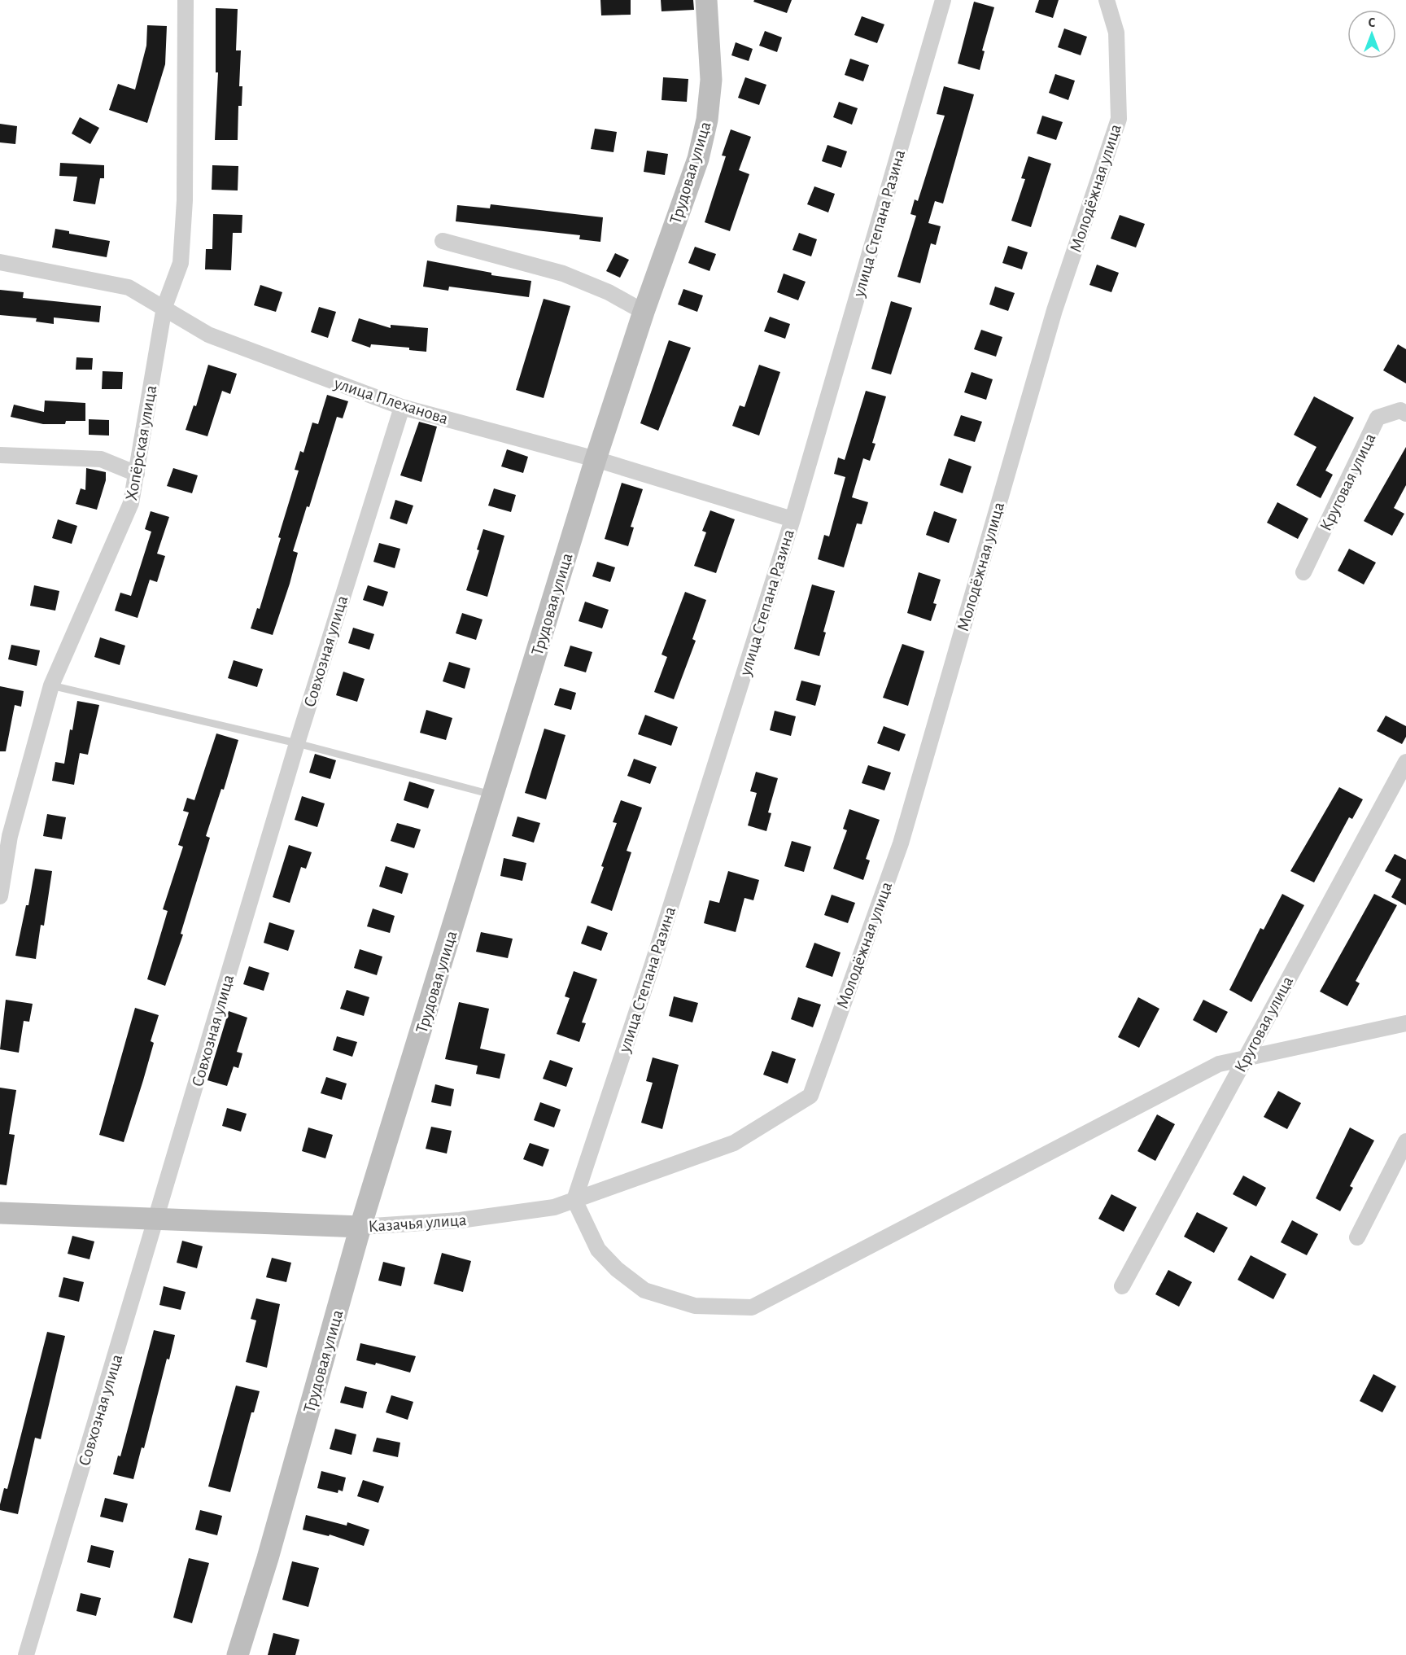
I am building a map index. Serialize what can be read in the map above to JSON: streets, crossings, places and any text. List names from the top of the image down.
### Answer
{
  "streets": {
    "street": [
      "Трудовая улица",
      "Молодёжная улица",
      "улица Степана Разина",
      "улица Плеханова",
      "Хопёрская улица",
      "Круговая улица",
      "Совхозная улица",
      "Казачья улица"
    ]
  },
  "crossings": [
    ["Трудовая улица", "улица Плеханова"],
    ["Трудовая улица", "Казачья улица"],
    ["Молодёжная улица", "Казачья улица"],
    ["улица Степана Разина", "улица Плеханова"],
    ["улица Степана Разина", "Казачья улица"],
    ["улица Плеханова", "Хопёрская улица"],
    ["улица Плеханова", "Совхозная улица"],
    ["Совхозная улица", "Казачья улица"]
  ],
  "north": "top"
}
